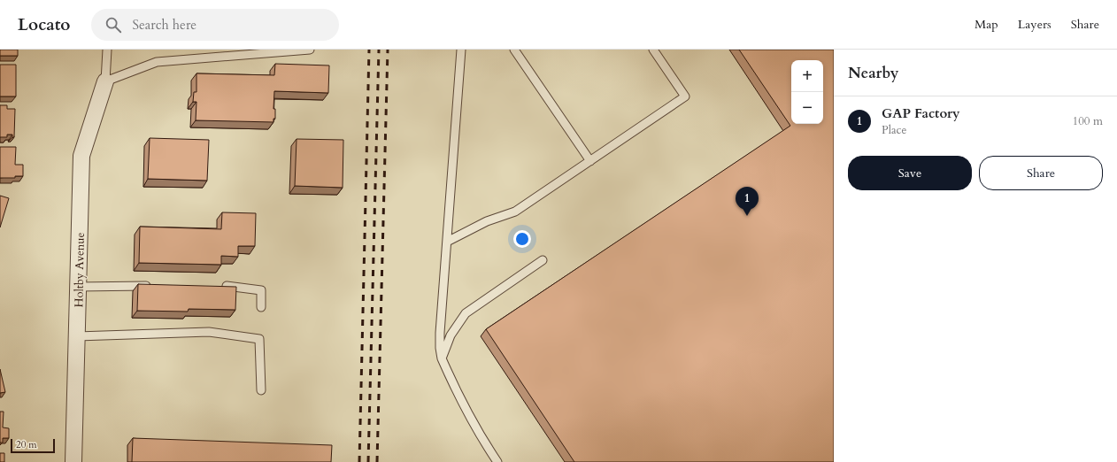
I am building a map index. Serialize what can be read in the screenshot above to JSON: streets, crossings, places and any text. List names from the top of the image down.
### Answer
{
  "streets": {
    "street": ["Holtby Avenue"]
  },
  "scale_bar": "20 m",
  "page": {
    "header": "Locato",
    "search": "Search here",
    "nav": ["Map", "Layers", "Share"],
    "heading": "Nearby",
    "map_buttons": ["+", "−"],
    "list": [
      {
        "mark": "1",
        "name": "GAP Factory",
        "note": "Place",
        "value": "100 m"
      }
    ],
    "buttons": ["Save", "Share"],
    "pins": "1",
    "scale": "20 m"
  }
}
